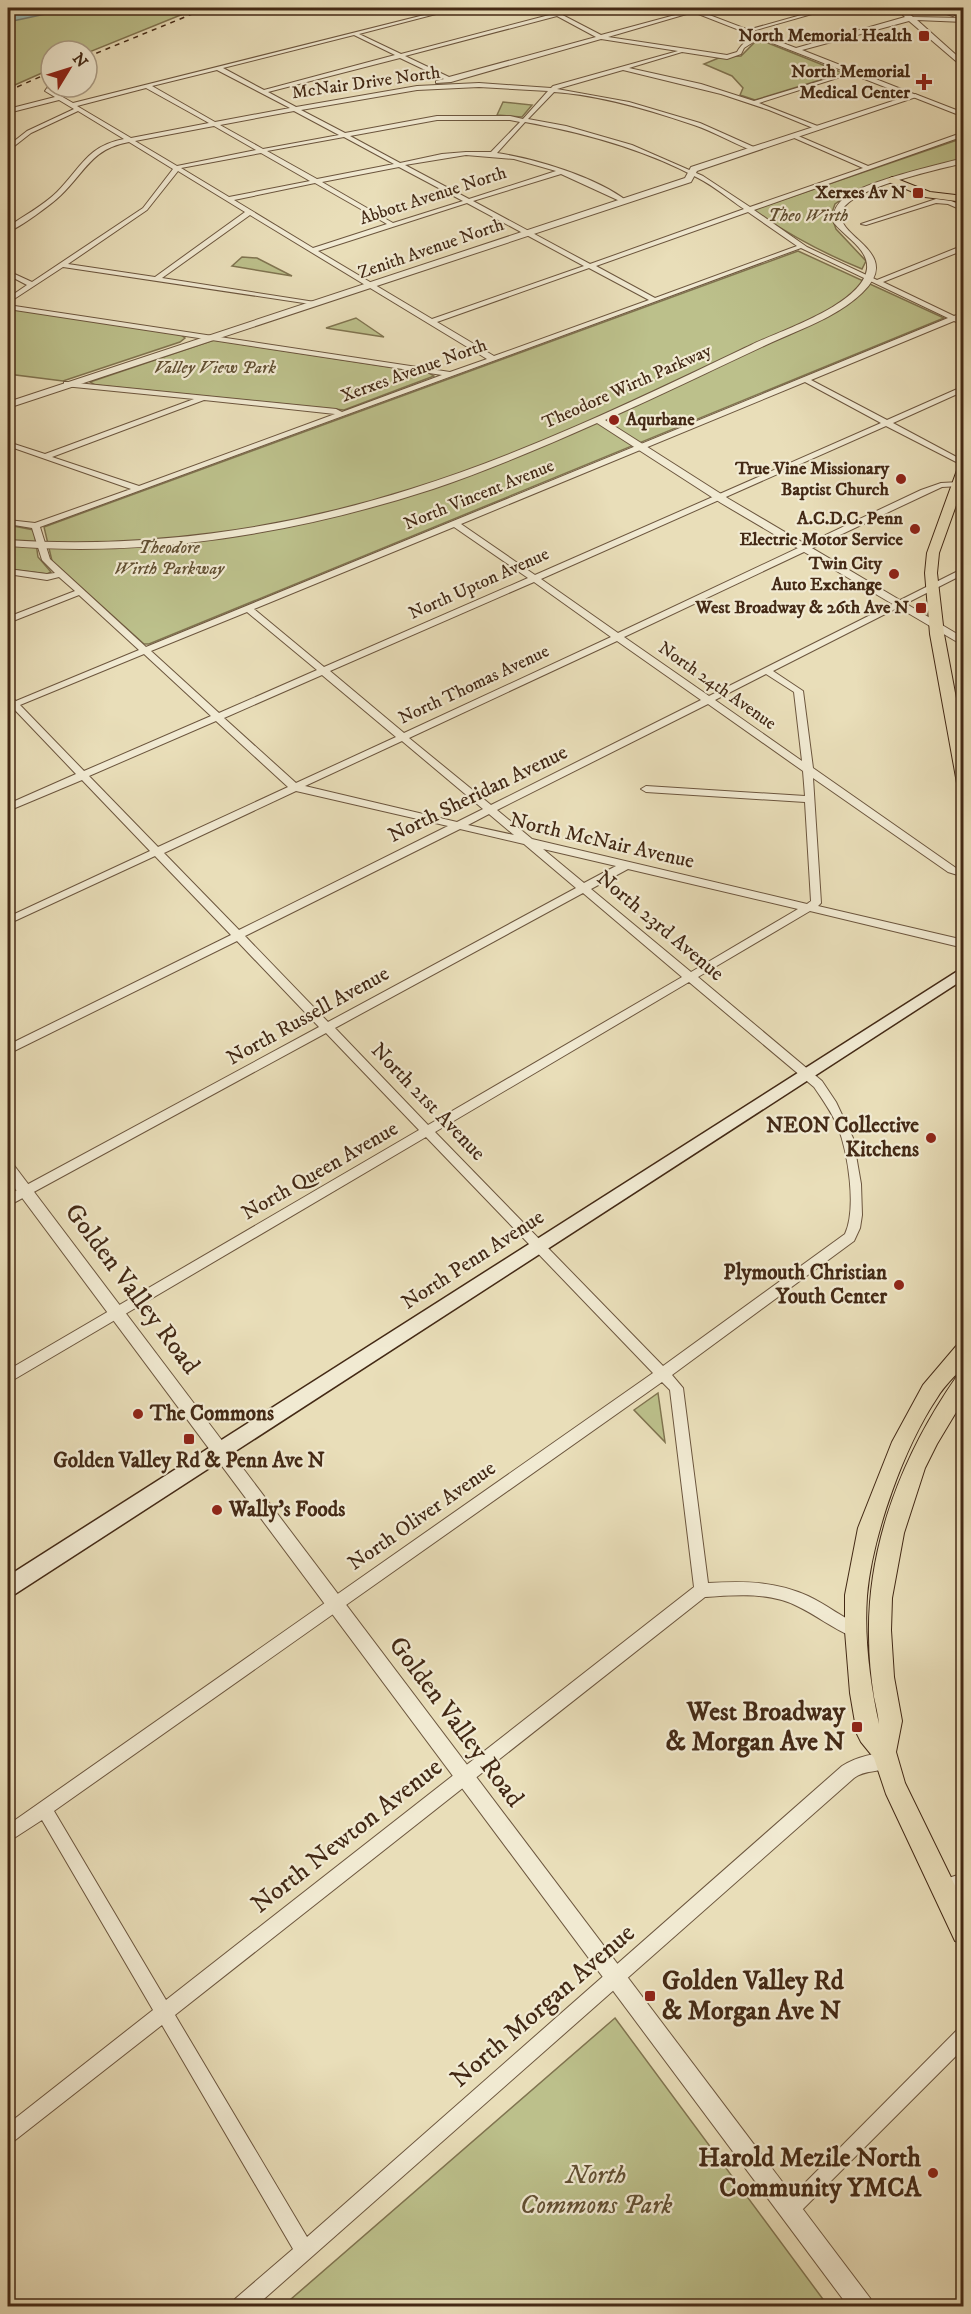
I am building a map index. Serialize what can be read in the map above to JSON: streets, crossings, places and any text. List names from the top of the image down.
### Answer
{
  "streets": {
    "main road": ["North Penn Avenue"],
    "street": [
      "McNair Drive North",
      "Abbott Avenue North",
      "Zenith Avenue North",
      "Xerxes Avenue North",
      "Theodore Wirth Parkway",
      "North Vincent Avenue",
      "North Upton Avenue",
      "North Thomas Avenue",
      "North 24th Avenue",
      "North Sheridan Avenue",
      "North McNair Avenue",
      "North 23rd Avenue",
      "North Russell Avenue",
      "North 21st Avenue",
      "North Queen Avenue",
      "Golden Valley Road",
      "North Oliver Avenue",
      "North Newton Avenue",
      "North Morgan Avenue"
    ]
  },
  "crossings": [
    ["McNair Drive North", "Zenith Avenue North"],
    ["Xerxes Avenue North", "North McNair Avenue"],
    ["Theodore Wirth Parkway", "North McNair Avenue"],
    ["North Vincent Avenue", "North 24th Avenue"],
    ["North Vincent Avenue", "North McNair Avenue"],
    ["North Vincent Avenue", "North 23rd Avenue"],
    ["North Vincent Avenue", "North 21st Avenue"],
    ["North Upton Avenue", "North 24th Avenue"],
    ["North Upton Avenue", "North McNair Avenue"],
    ["North Upton Avenue", "North 23rd Avenue"],
    ["North Upton Avenue", "North 21st Avenue"],
    ["North Thomas Avenue", "North 24th Avenue"],
    ["North Thomas Avenue", "North McNair Avenue"],
    ["North Thomas Avenue", "North 23rd Avenue"],
    ["North Thomas Avenue", "North 21st Avenue"],
    ["North 24th Avenue", "North Sheridan Avenue"],
    ["North Sheridan Avenue", "North McNair Avenue"],
    ["North Sheridan Avenue", "North 23rd Avenue"],
    ["North Sheridan Avenue", "North 21st Avenue"],
    ["North McNair Avenue", "North 23rd Avenue"],
    ["North McNair Avenue", "North Russell Avenue"],
    ["North McNair Avenue", "North Queen Avenue"],
    ["North 23rd Avenue", "North Russell Avenue"],
    ["North 23rd Avenue", "North Queen Avenue"],
    ["North 23rd Avenue", "North Penn Avenue"],
    ["North 23rd Avenue", "North Oliver Avenue"],
    ["North Russell Avenue", "North 21st Avenue"],
    ["North Russell Avenue", "Golden Valley Road"],
    ["North 21st Avenue", "North Queen Avenue"],
    ["North 21st Avenue", "North Penn Avenue"],
    ["North 21st Avenue", "North Oliver Avenue"],
    ["North 21st Avenue", "North Newton Avenue"],
    ["North Queen Avenue", "Golden Valley Road"],
    ["North Penn Avenue", "Golden Valley Road"],
    ["Golden Valley Road", "North Oliver Avenue"],
    ["Golden Valley Road", "North Newton Avenue"],
    ["Golden Valley Road", "North Morgan Avenue"]
  ],
  "parks": [
    "Theo Wirth",
    "Valley View Park",
    "Theodore Wirth Parkway",
    "North Commons Park"
  ],
  "places": {
    "transit": [
      "North Memorial Health",
      "Xerxes Av N",
      "West Broadway & 26th Ave N",
      "Golden Valley Rd & Penn Ave N",
      "West Broadway & Morgan Ave N",
      "Golden Valley Rd & Morgan Ave N"
    ],
    "health": ["North Memorial Medical Center"],
    "other": [
      "Aqurbane",
      "True Vine Missionary Baptist Church",
      "A.C.D.C. Penn Electric Motor Service",
      "Twin City Auto Exchange",
      "NEON Collective Kitchens",
      "Plymouth Christian Youth Center",
      "The Commons",
      "Wally's Foods",
      "Harold Mezile North Community YMCA"
    ]
  },
  "north": "top right"
}
